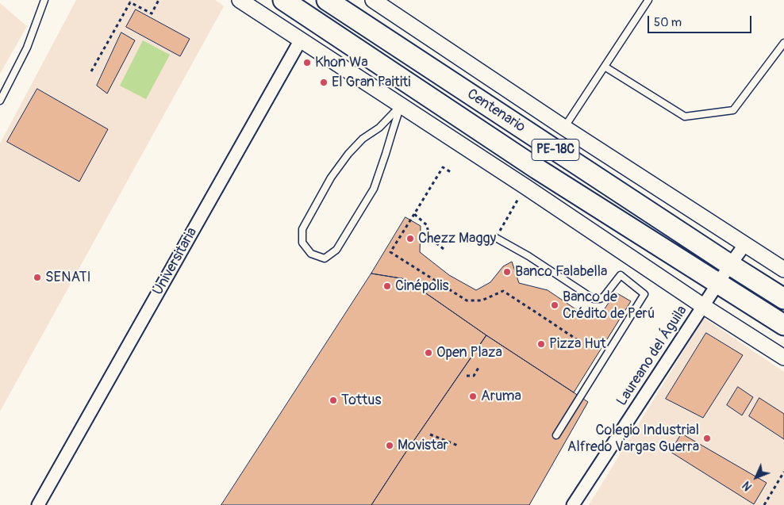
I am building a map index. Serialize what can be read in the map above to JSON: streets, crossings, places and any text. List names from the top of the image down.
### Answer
{
  "streets": {
    "highway": ["Centenario", "PE-18C"],
    "street": ["Universitaria", "Laureano del Águila"]
  },
  "crossings": [
    ["Centenario", "PE-18C"],
    ["Centenario", "Universitaria"],
    ["Centenario", "Laureano del Águila"],
    ["PE-18C", "Laureano del Águila"]
  ],
  "places": [
    "Khon Wa",
    "El Gran Paititi",
    "Chezz Maggy",
    "Banco Falabella",
    "SENATI",
    "Cinépolis",
    "Banco de Crédito de Perú",
    "Pizza Hut",
    "Open Plaza",
    "Aruma",
    "Tottus",
    "Colegio Industrial Alfredo Vargas Guerra",
    "Movistar"
  ],
  "scale_bar": "50 m",
  "north": "bottom left"
}
